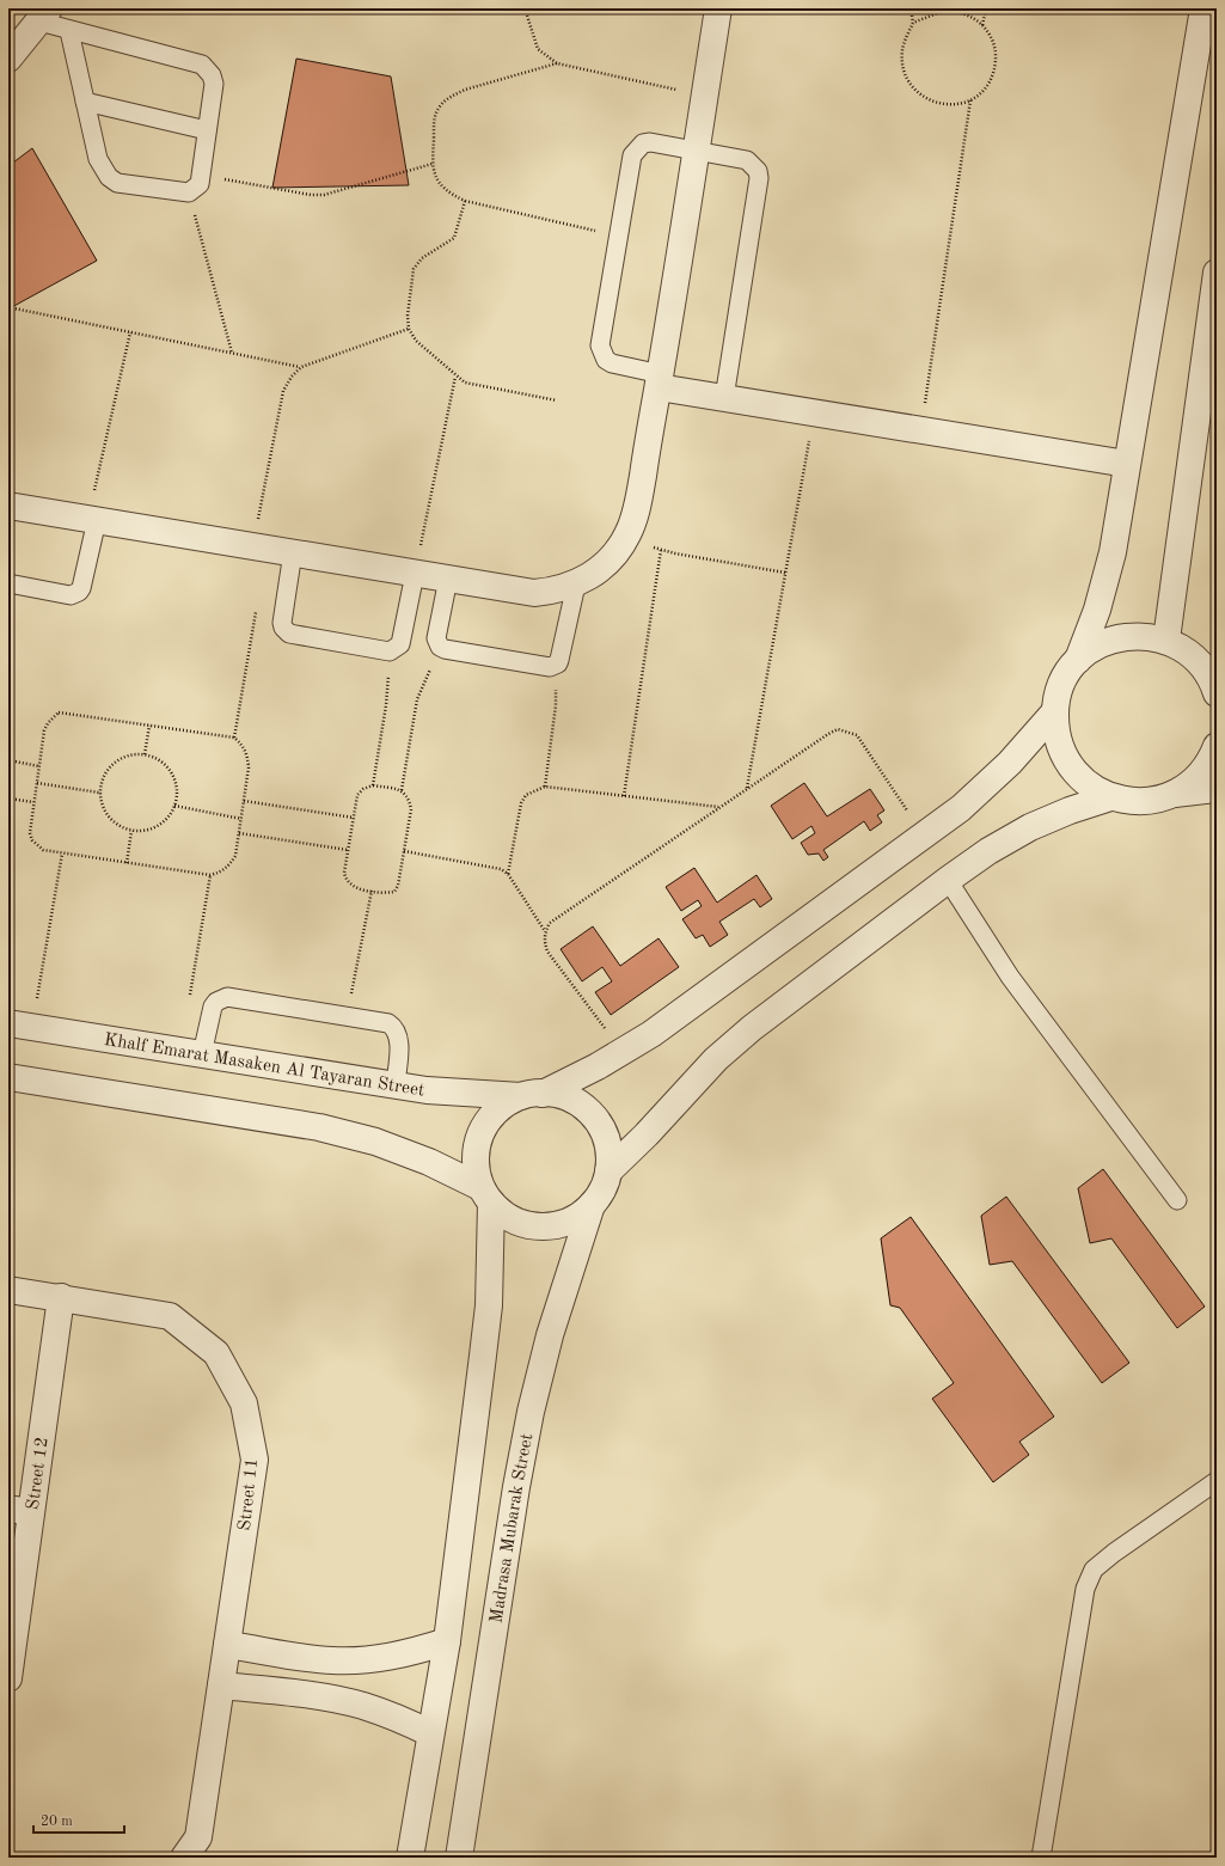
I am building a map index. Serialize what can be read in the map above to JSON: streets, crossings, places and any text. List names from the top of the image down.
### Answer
{
  "streets": {
    "street": [
      "Khalf Emarat Masaken Al Tayaran Street",
      "Street 12",
      "Street 11",
      "Madrasa Mubarak Street"
    ]
  },
  "crossings": [
    ["Khalf Emarat Masaken Al Tayaran Street", "Madrasa Mubarak Street"],
    ["Street 12", "Street 11"]
  ],
  "scale_bar": "20 m"
}
